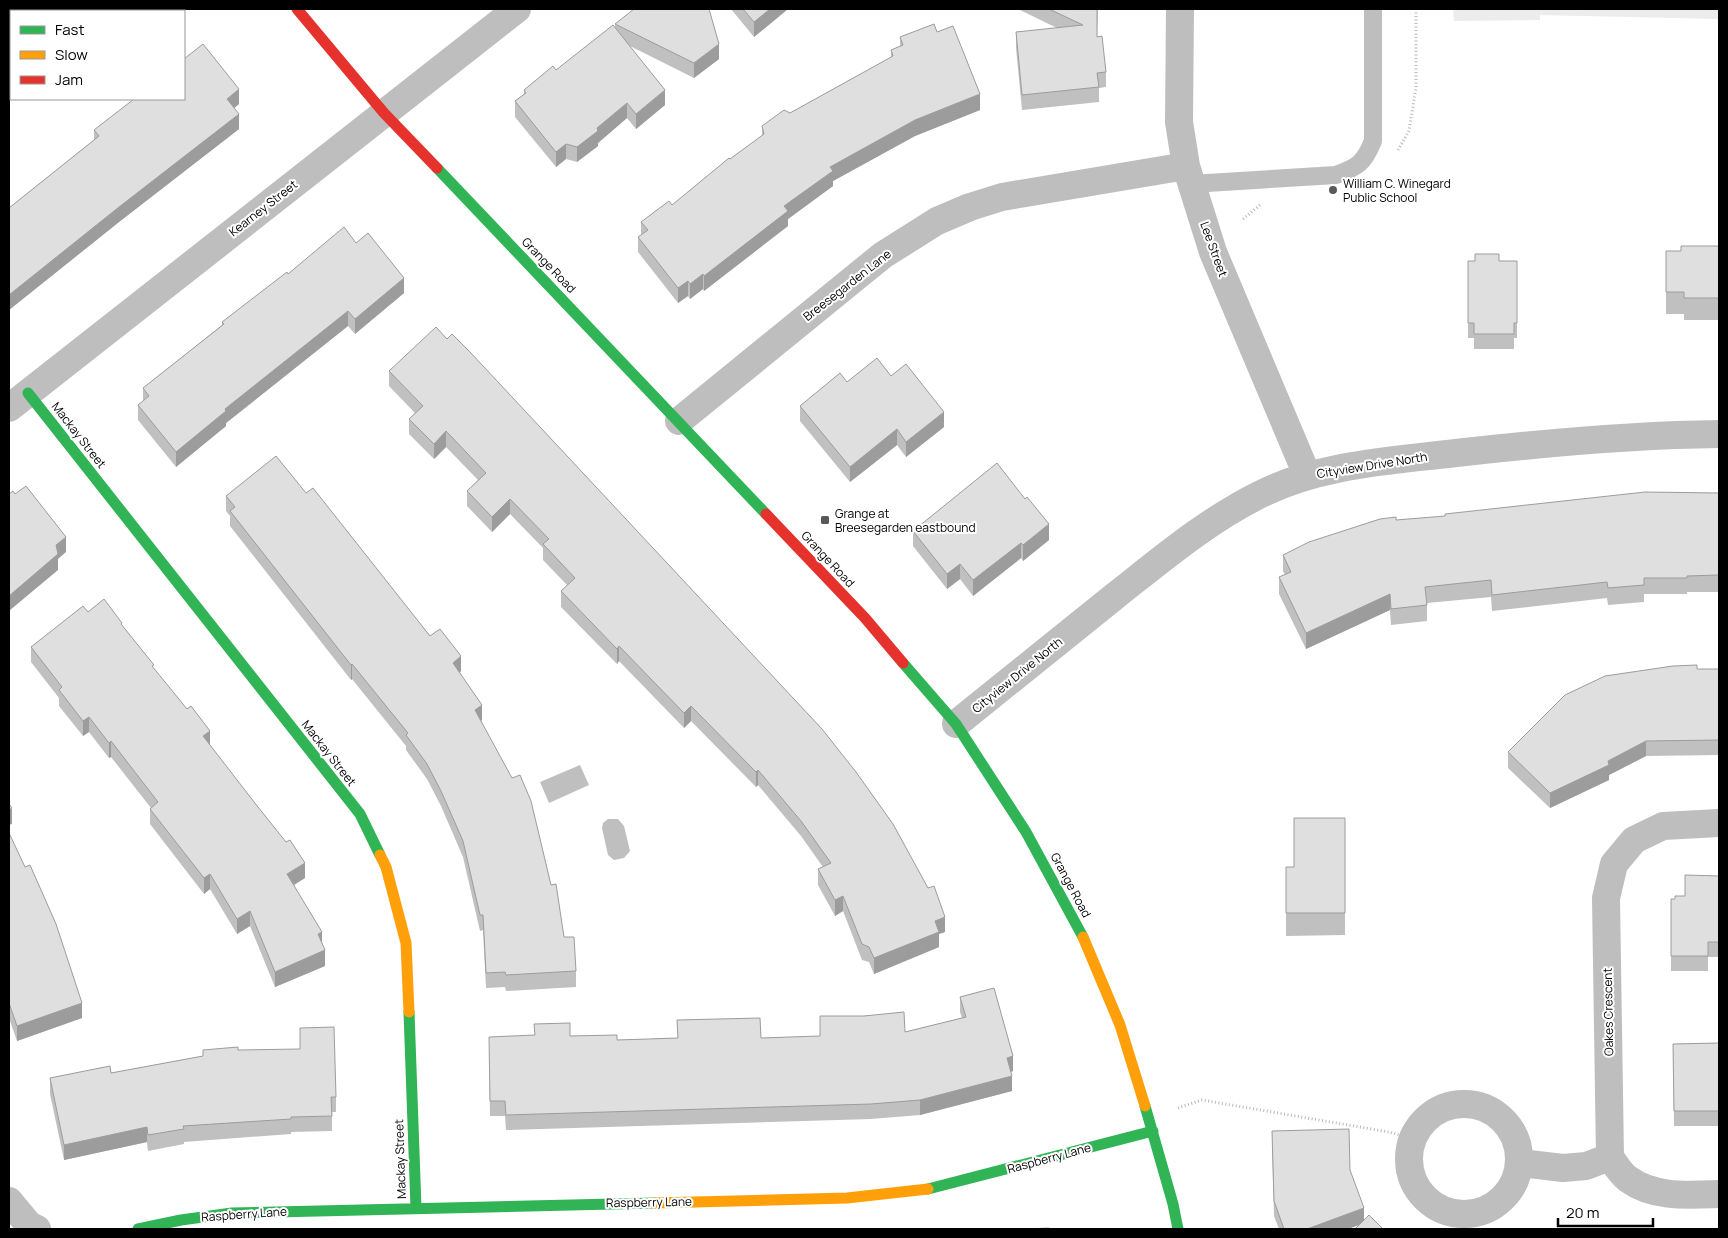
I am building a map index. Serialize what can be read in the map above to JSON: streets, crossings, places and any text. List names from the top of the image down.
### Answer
{
  "streets": {
    "street": [
      "Kearney Street",
      "Lee Street",
      "Grange Road",
      "Breesegarden Lane",
      "Mackay Street",
      "Cityview Drive North",
      "Oakes Crescent",
      "Raspberry Lane"
    ]
  },
  "crossings": [
    ["Kearney Street", "Grange Road"],
    ["Kearney Street", "Mackay Street"],
    ["Lee Street", "Breesegarden Lane"],
    ["Lee Street", "Cityview Drive North"],
    ["Grange Road", "Breesegarden Lane"],
    ["Grange Road", "Cityview Drive North"],
    ["Grange Road", "Raspberry Lane"],
    ["Mackay Street", "Raspberry Lane"]
  ],
  "places": {
    "other": ["William C. Winegard Public School"],
    "transit": ["Grange at Breesegarden eastbound"]
  },
  "legend": ["Fast", "Slow", "Jam"],
  "scale_bar": "20 m"
}
